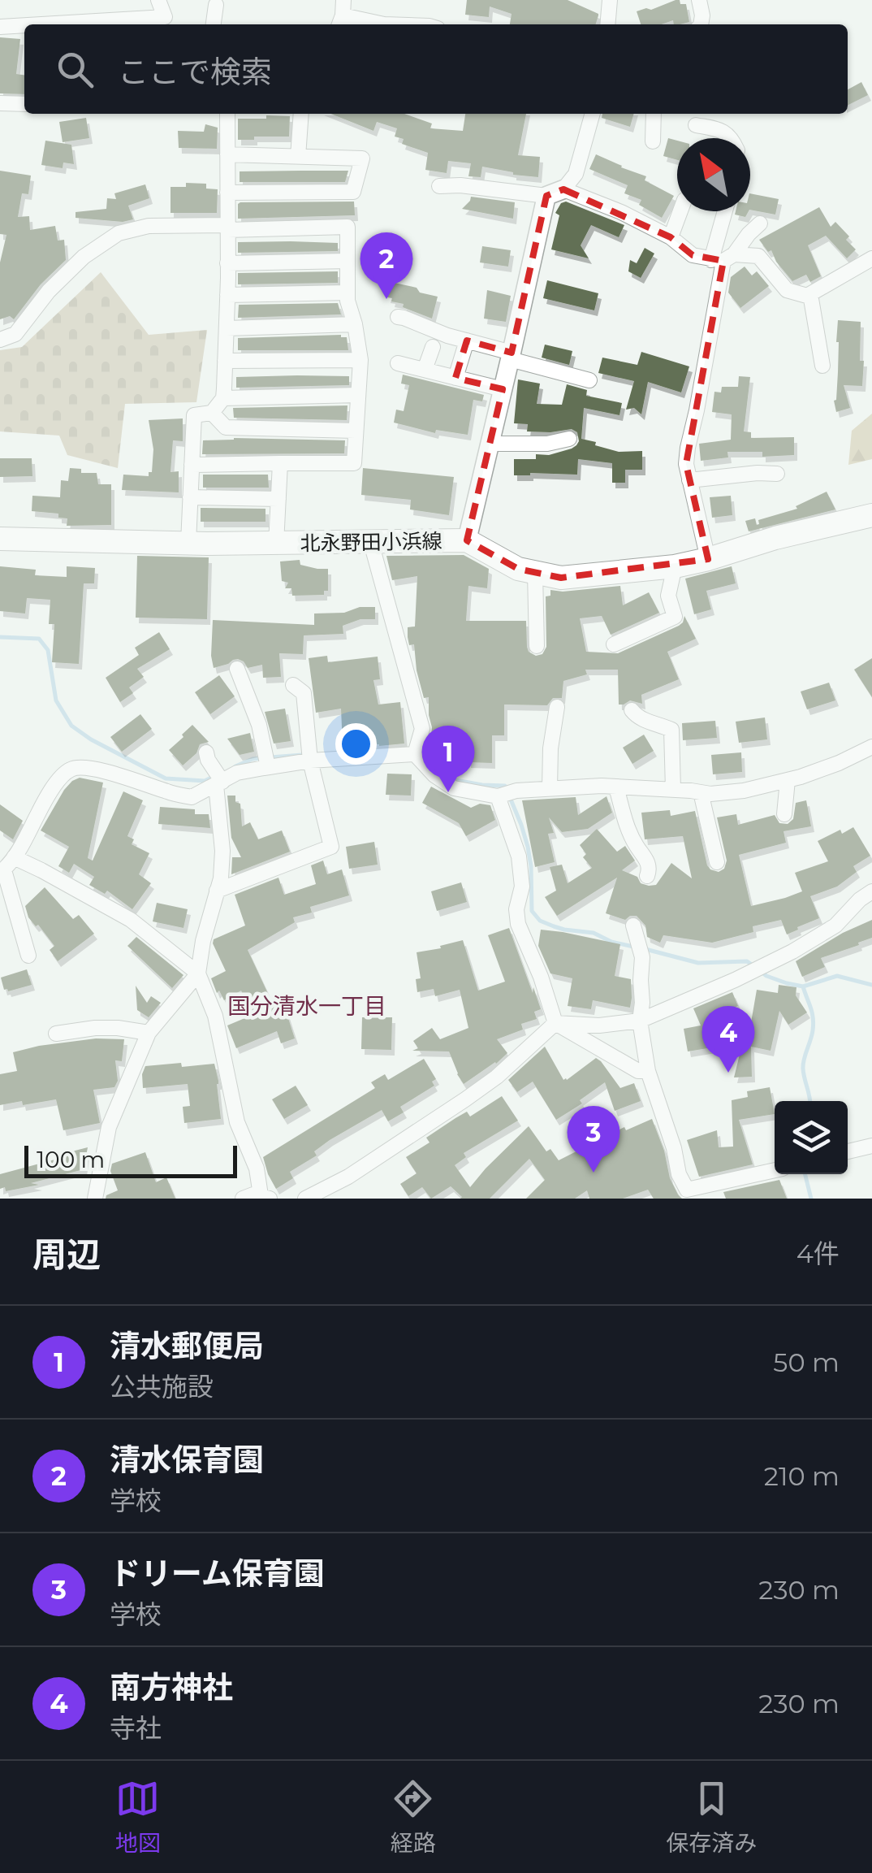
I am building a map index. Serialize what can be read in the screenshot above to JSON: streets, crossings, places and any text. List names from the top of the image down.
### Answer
{
  "streets": {
    "main road": ["北永野田小浜線"]
  },
  "districts": ["国分清水一丁目"],
  "scale_bar": "100 m",
  "north": "top left",
  "page": {
    "search": "ここで検索",
    "pins": [
      "2",
      "1",
      "4",
      "3"
    ],
    "scale": "100 m",
    "heading": ["周辺", "4件"],
    "list": [
      {
        "mark": "1",
        "name": "清水郵便局",
        "note": "公共施設",
        "value": "50 m"
      },
      {
        "mark": "2",
        "name": "清水保育園",
        "note": "学校",
        "value": "210 m"
      },
      {
        "mark": "3",
        "name": "ドリーム保育園",
        "note": "学校",
        "value": "230 m"
      },
      {
        "mark": "4",
        "name": "南方神社",
        "note": "寺社",
        "value": "230 m"
      }
    ],
    "nav": ["地図", "経路", "保存済み"]
  }
}
